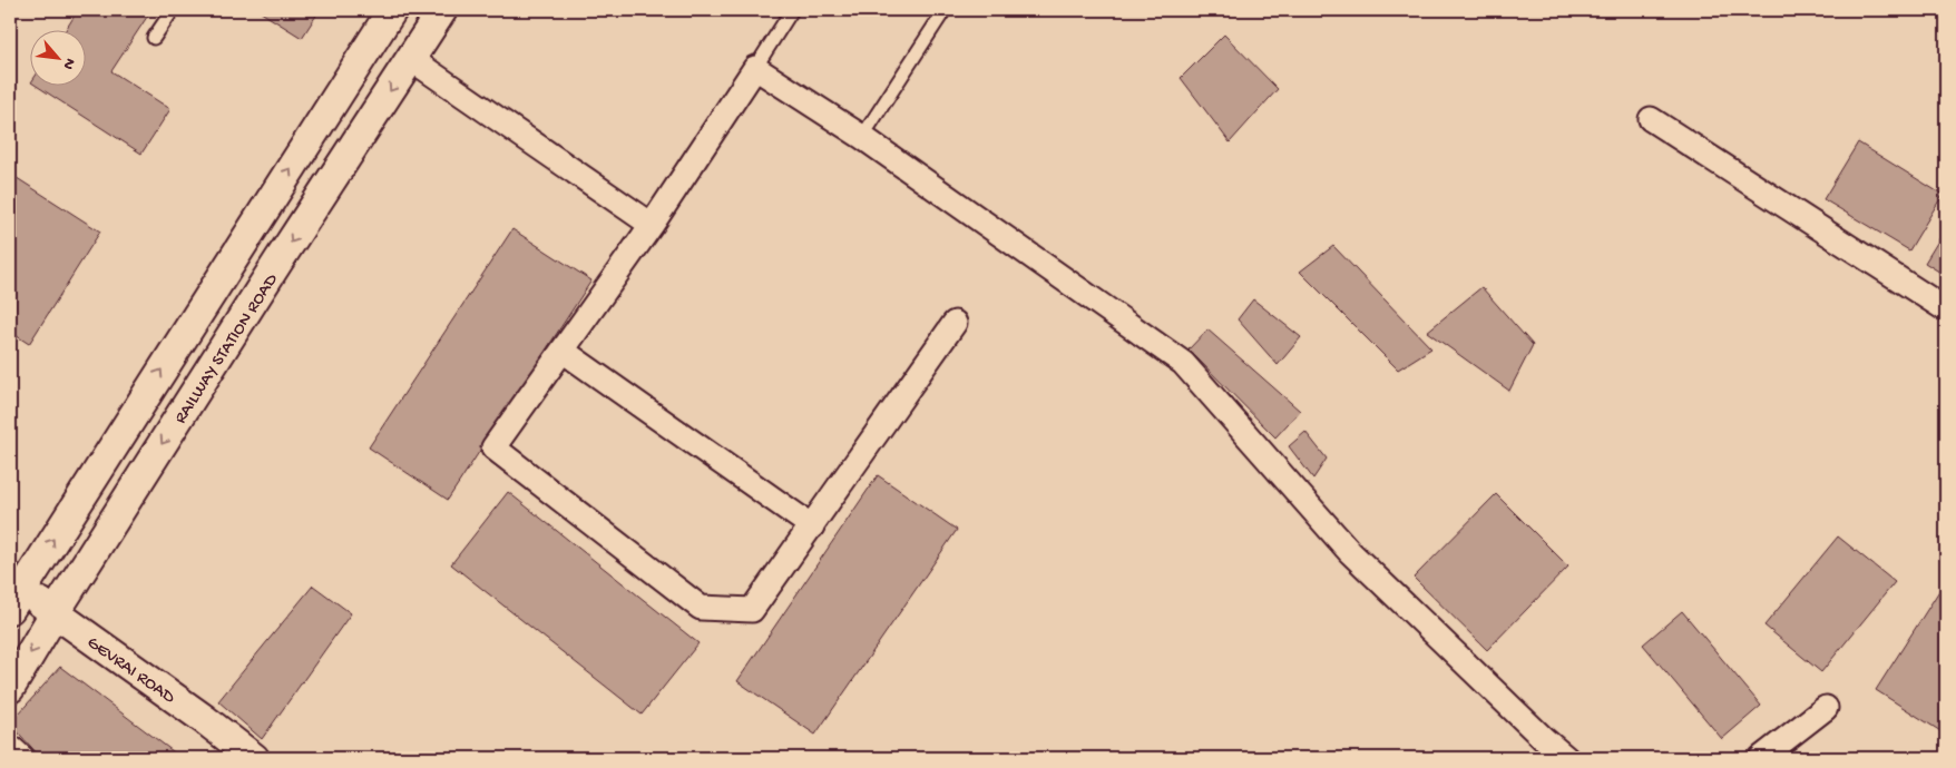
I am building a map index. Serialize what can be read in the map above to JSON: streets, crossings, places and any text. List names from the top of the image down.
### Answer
{
  "streets": {
    "street": ["RAILWAY STATION ROAD", "GEVRAI ROAD"]
  },
  "crossings": [
    ["RAILWAY STATION ROAD", "GEVRAI ROAD"]
  ],
  "north": "bottom right"
}
